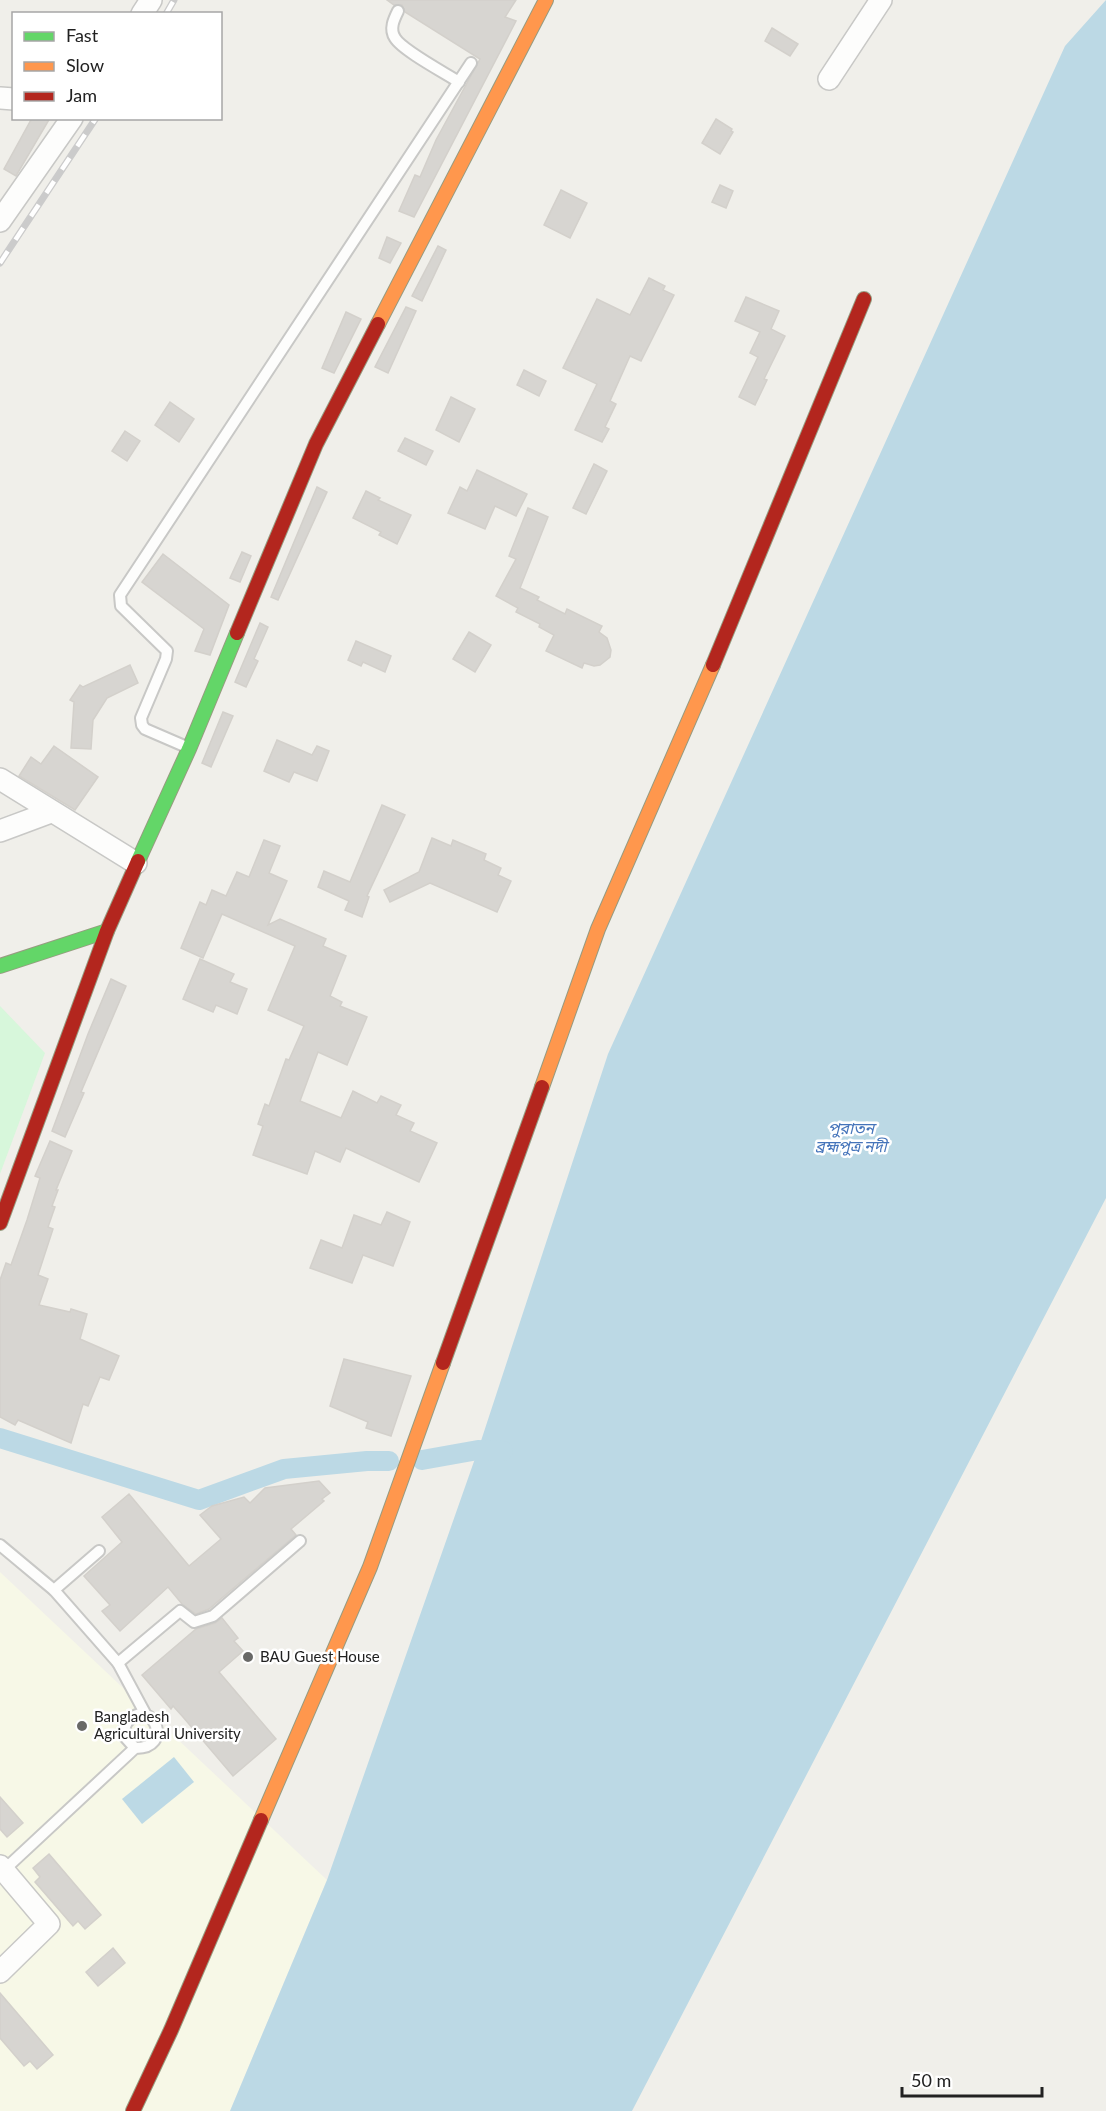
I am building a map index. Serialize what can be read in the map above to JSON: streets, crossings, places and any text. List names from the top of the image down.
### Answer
{
  "water": ["পুরাতন ব্রহ্মপুত্র নদী"],
  "places": ["BAU Guest House", "Bangladesh Agricultural University"],
  "legend": ["Fast", "Slow", "Jam"],
  "scale_bar": "50 m"
}
